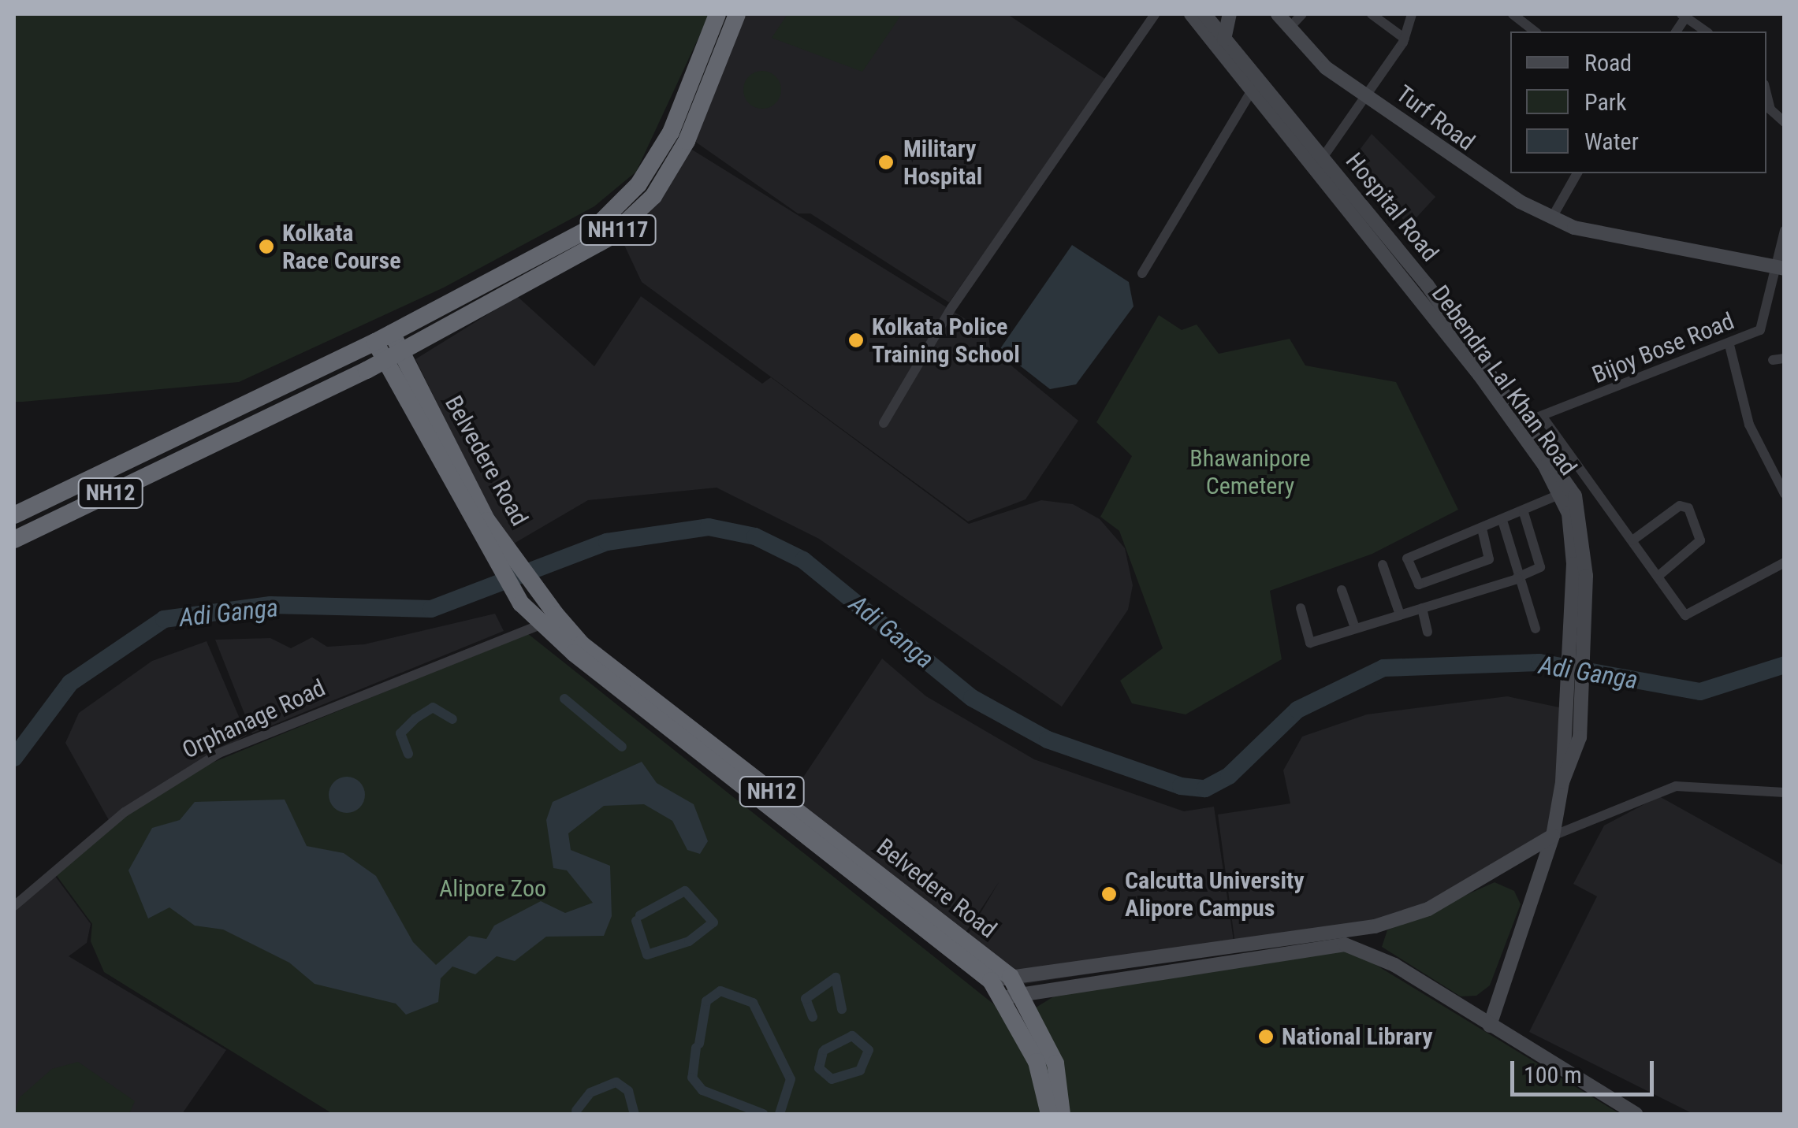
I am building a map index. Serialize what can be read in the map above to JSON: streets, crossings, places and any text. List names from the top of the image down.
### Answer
{
  "streets": {
    "highway": ["NH117", "Belvedere Road", "NH12"],
    "main road": ["Turf Road", "Hospital Road", "Debendra Lal Khan Road"],
    "street": ["Bijoy Bose Road", "Orphanage Road"]
  },
  "crossings": [
    ["Turf Road", "Bijoy Bose Road"],
    ["Hospital Road", "Bijoy Bose Road"],
    ["Hospital Road", "Debendra Lal Khan Road"],
    ["NH117", "Belvedere Road"],
    ["NH117", "NH12"],
    ["Bijoy Bose Road", "Debendra Lal Khan Road"],
    ["Belvedere Road", "NH12"],
    ["Belvedere Road", "Orphanage Road"]
  ],
  "water": ["Adi Ganga"],
  "parks": ["Bhawanipore Cemetery", "Alipore Zoo"],
  "places": [
    "Military Hospital",
    "Kolkata Race Course",
    "Kolkata Police Training School",
    "Calcutta University Alipore Campus",
    "National Library"
  ],
  "legend": ["Road", "Park", "Water"],
  "scale_bar": "100 m"
}
